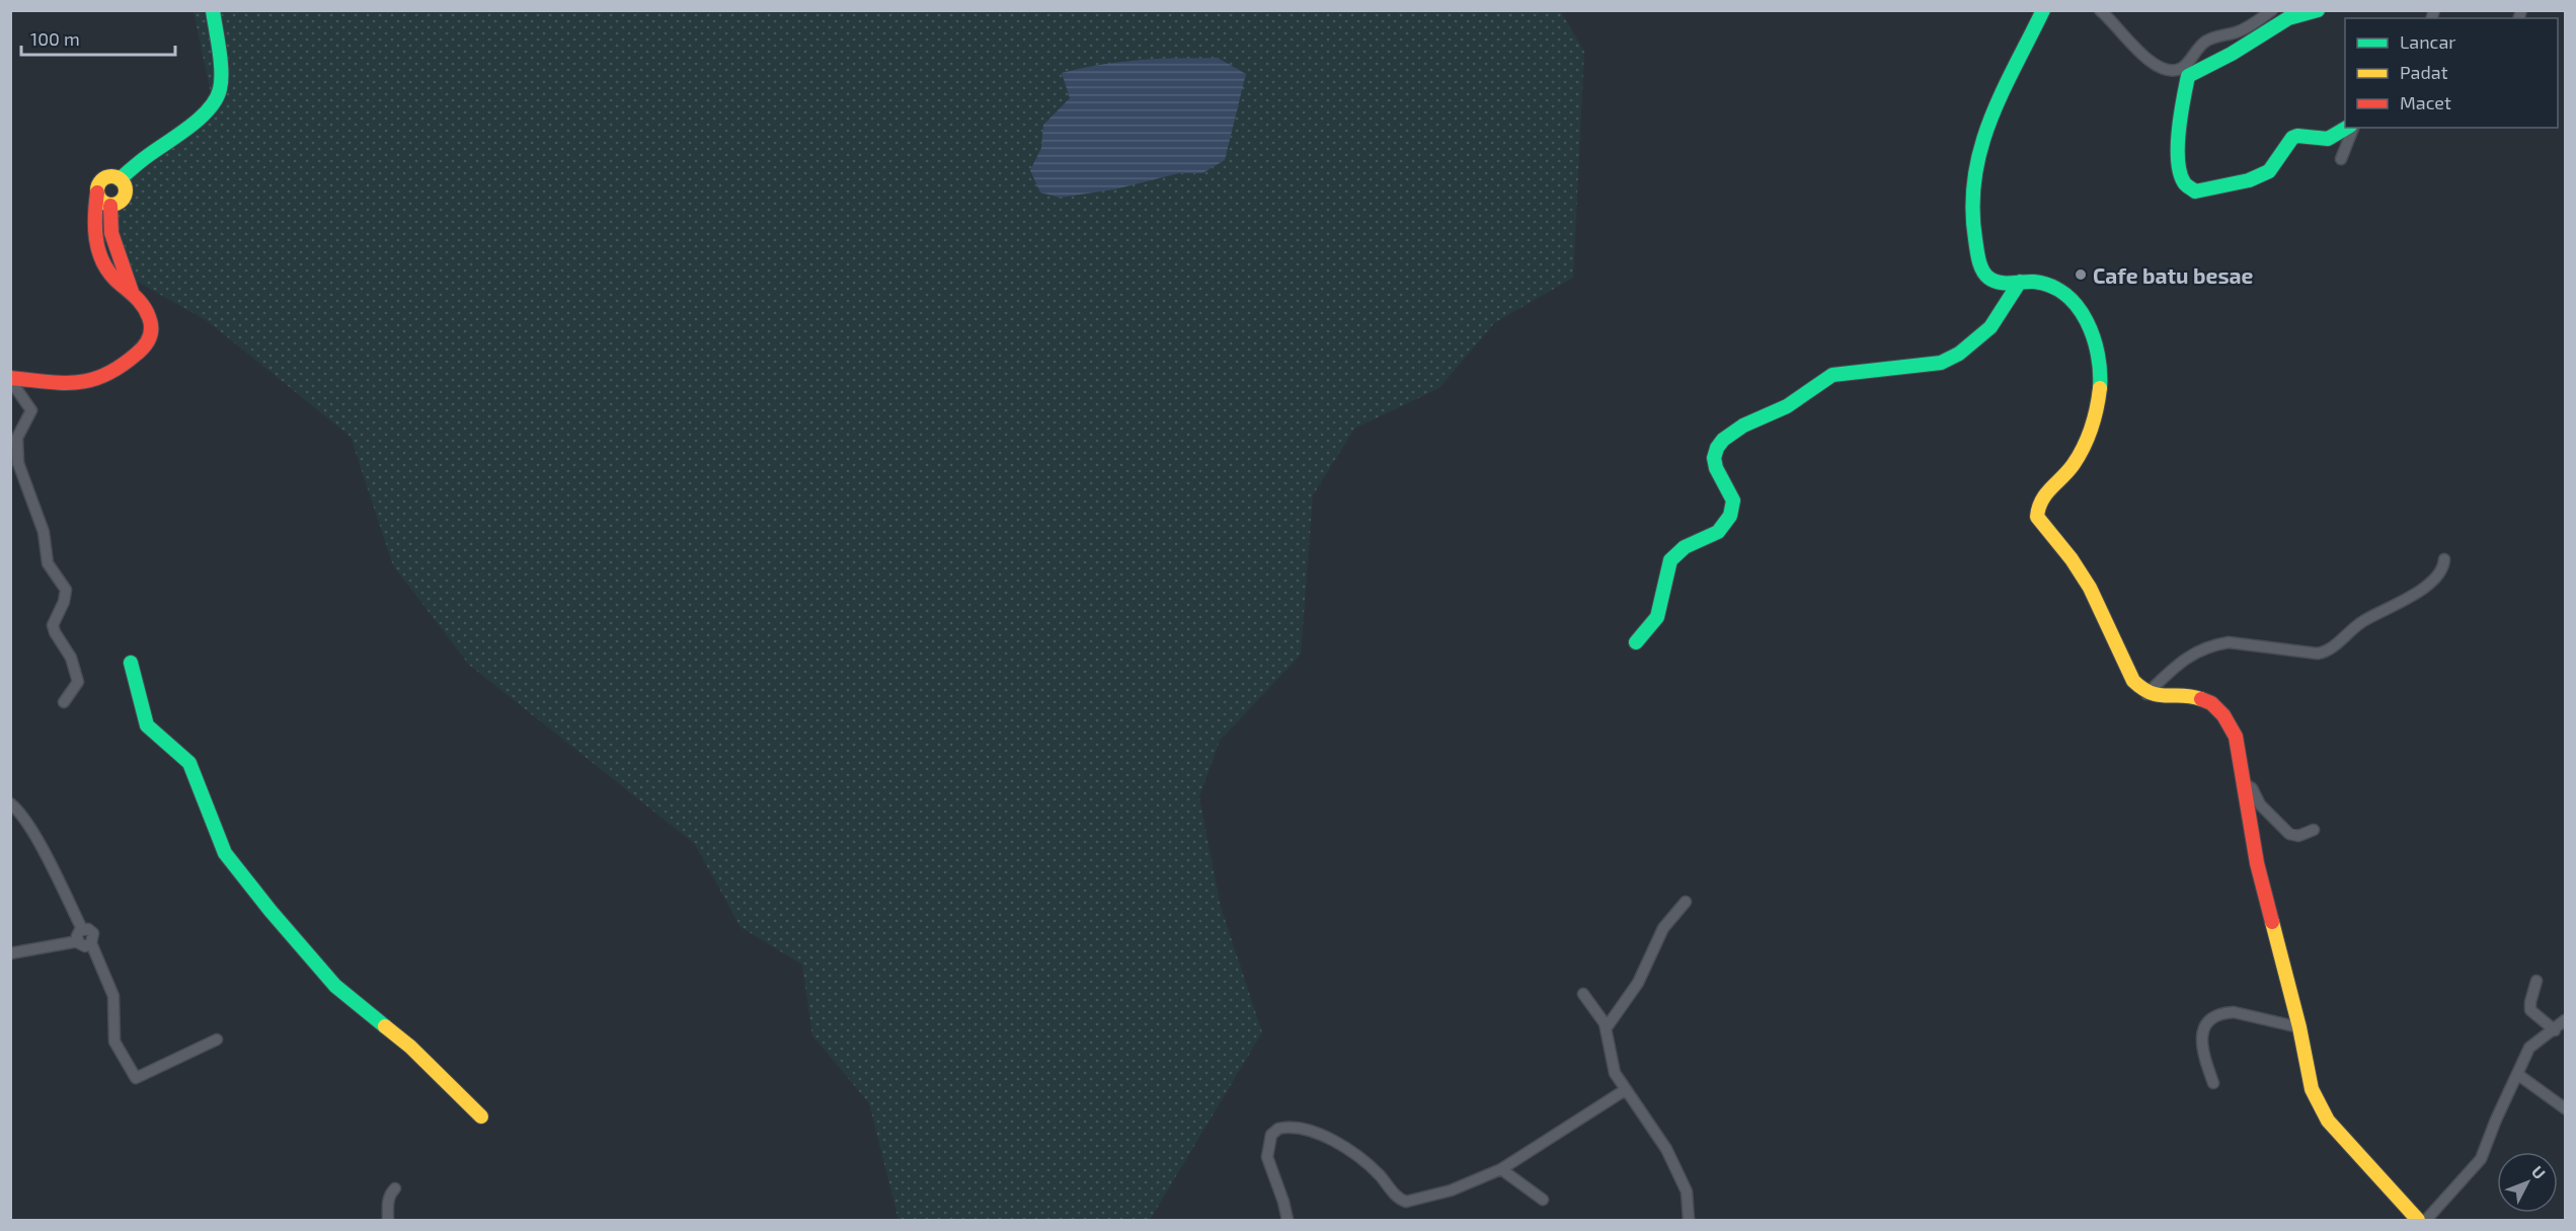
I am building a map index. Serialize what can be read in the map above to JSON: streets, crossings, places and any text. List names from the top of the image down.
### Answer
{
  "places": ["Cafe batu besae"],
  "legend": ["Lancar", "Padat", "Macet"],
  "scale_bar": "100 m",
  "north": "top right"
}
